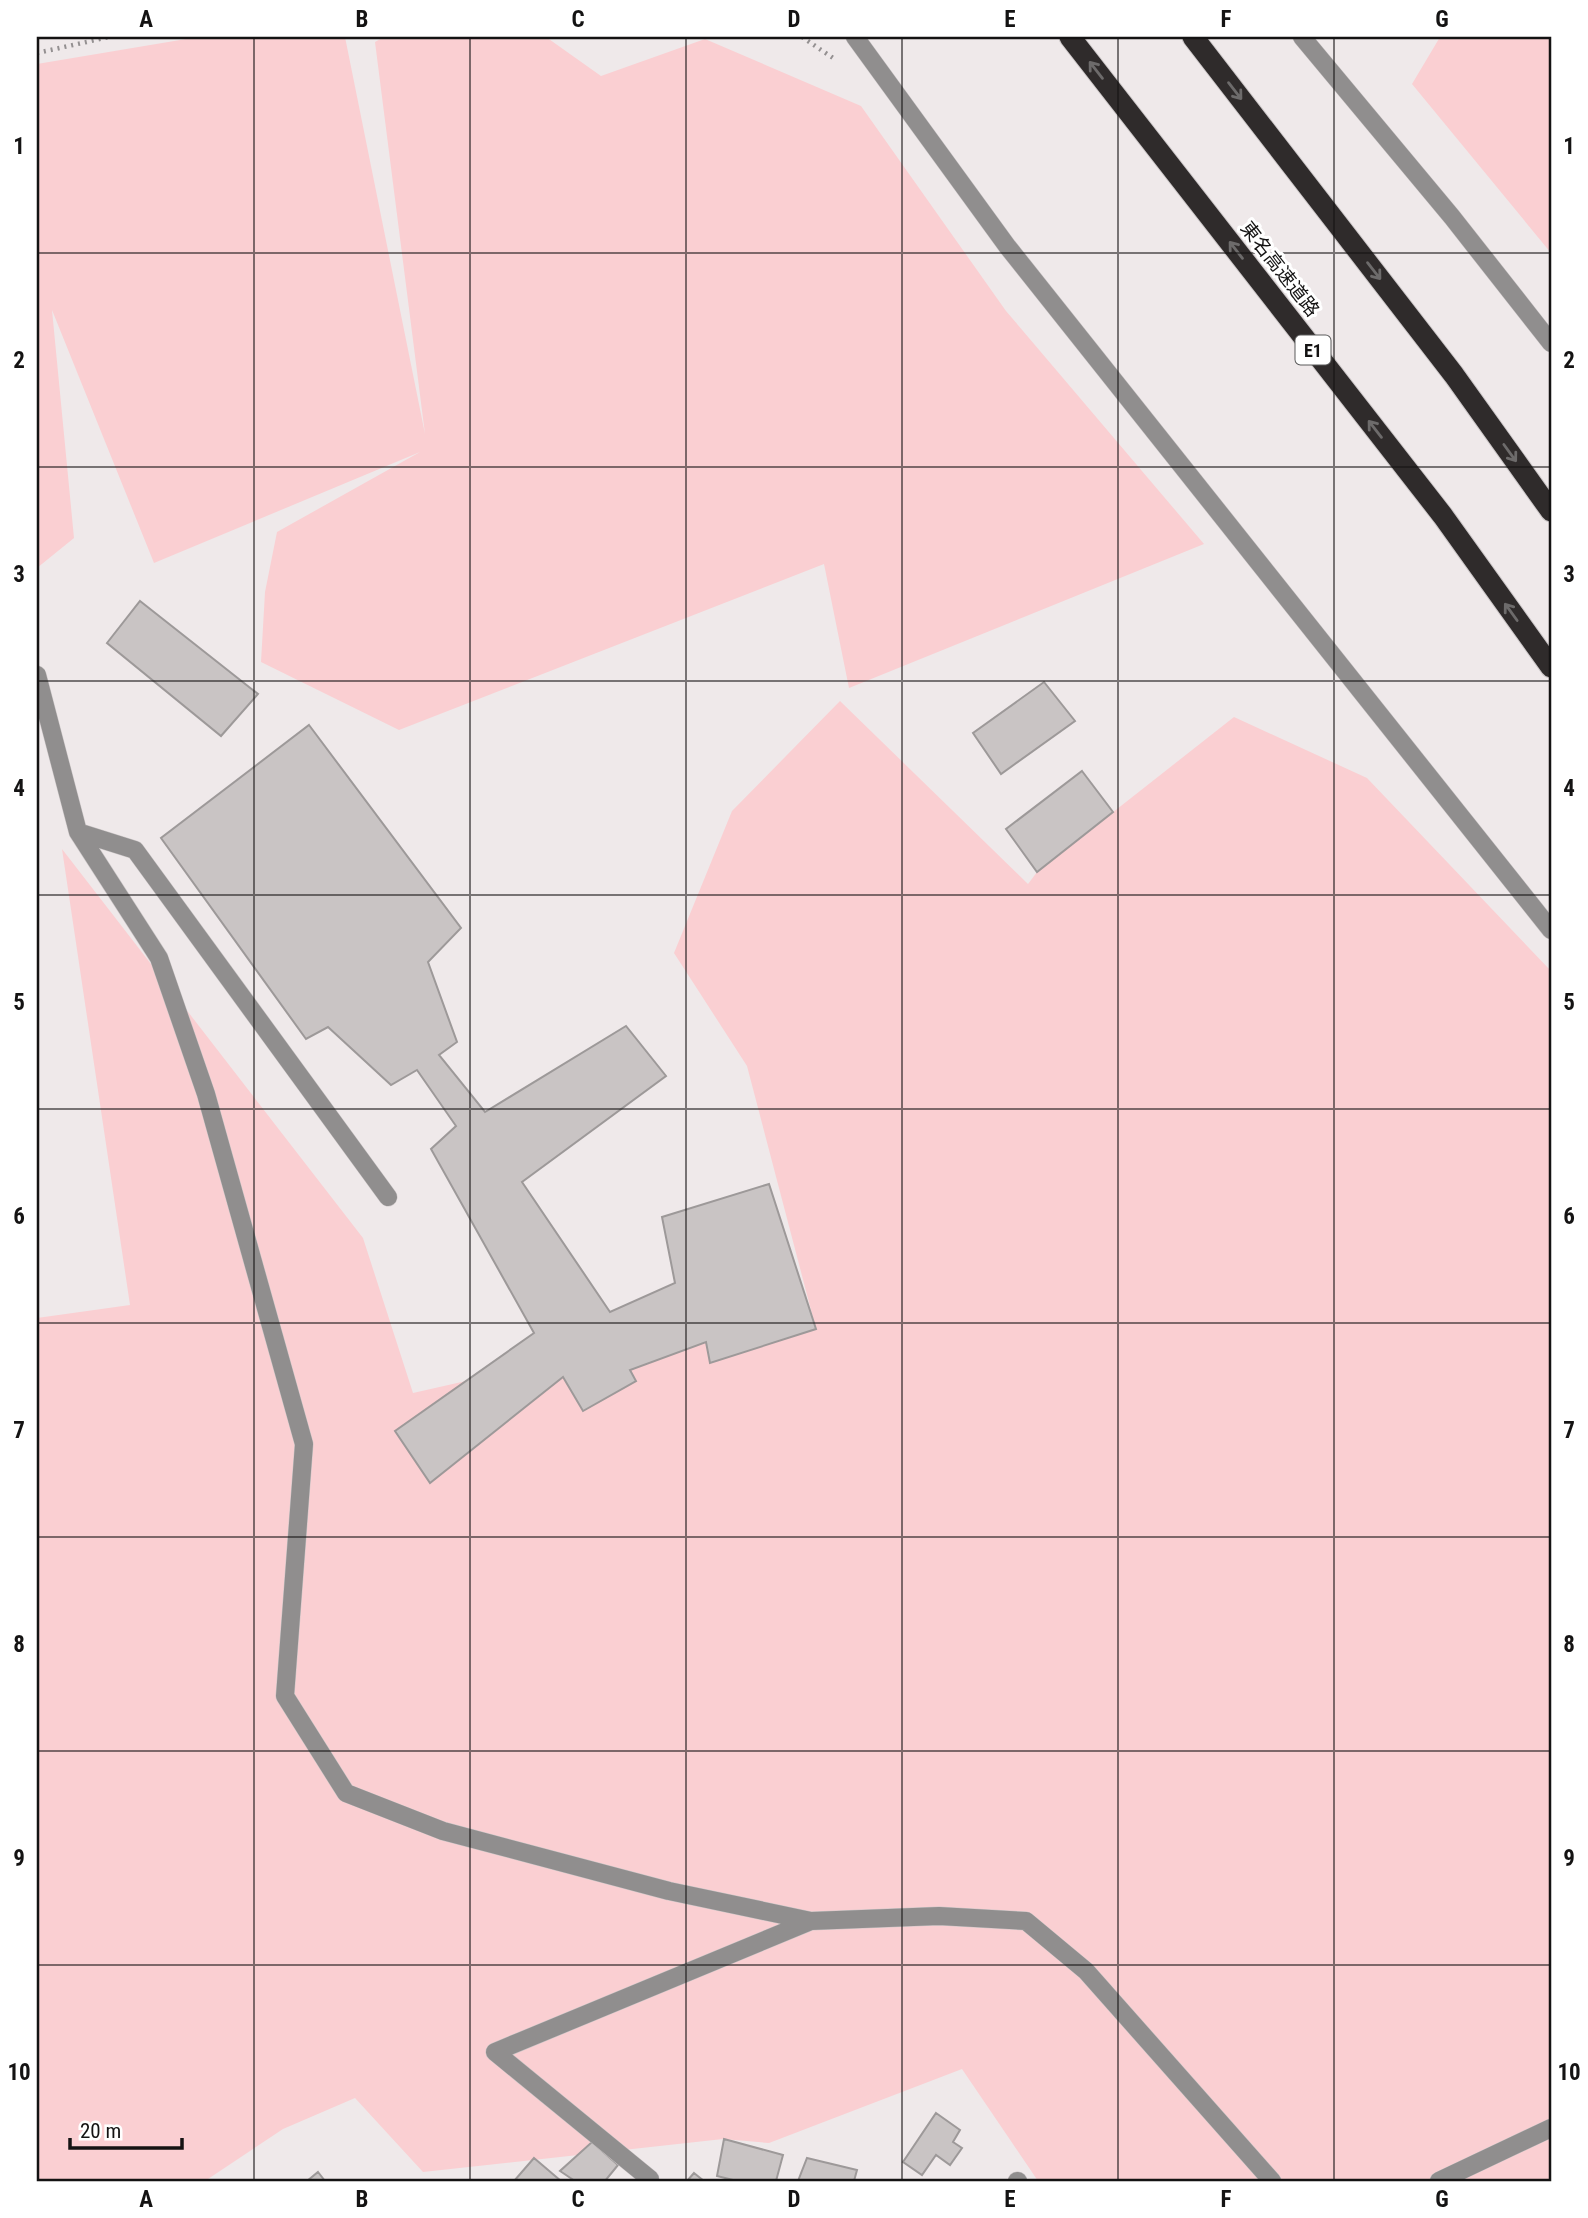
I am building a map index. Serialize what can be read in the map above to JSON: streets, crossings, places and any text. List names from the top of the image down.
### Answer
{
  "streets": {
    "highway": ["東名高速道路", "E1"]
  },
  "scale_bar": "20 m",
  "grid": {
    "columns": [
      "A",
      "B",
      "C",
      "D",
      "E",
      "F",
      "G"
    ],
    "rows": [
      "1",
      "2",
      "3",
      "4",
      "5",
      "6",
      "7",
      "8",
      "9",
      "10"
    ]
  }
}
